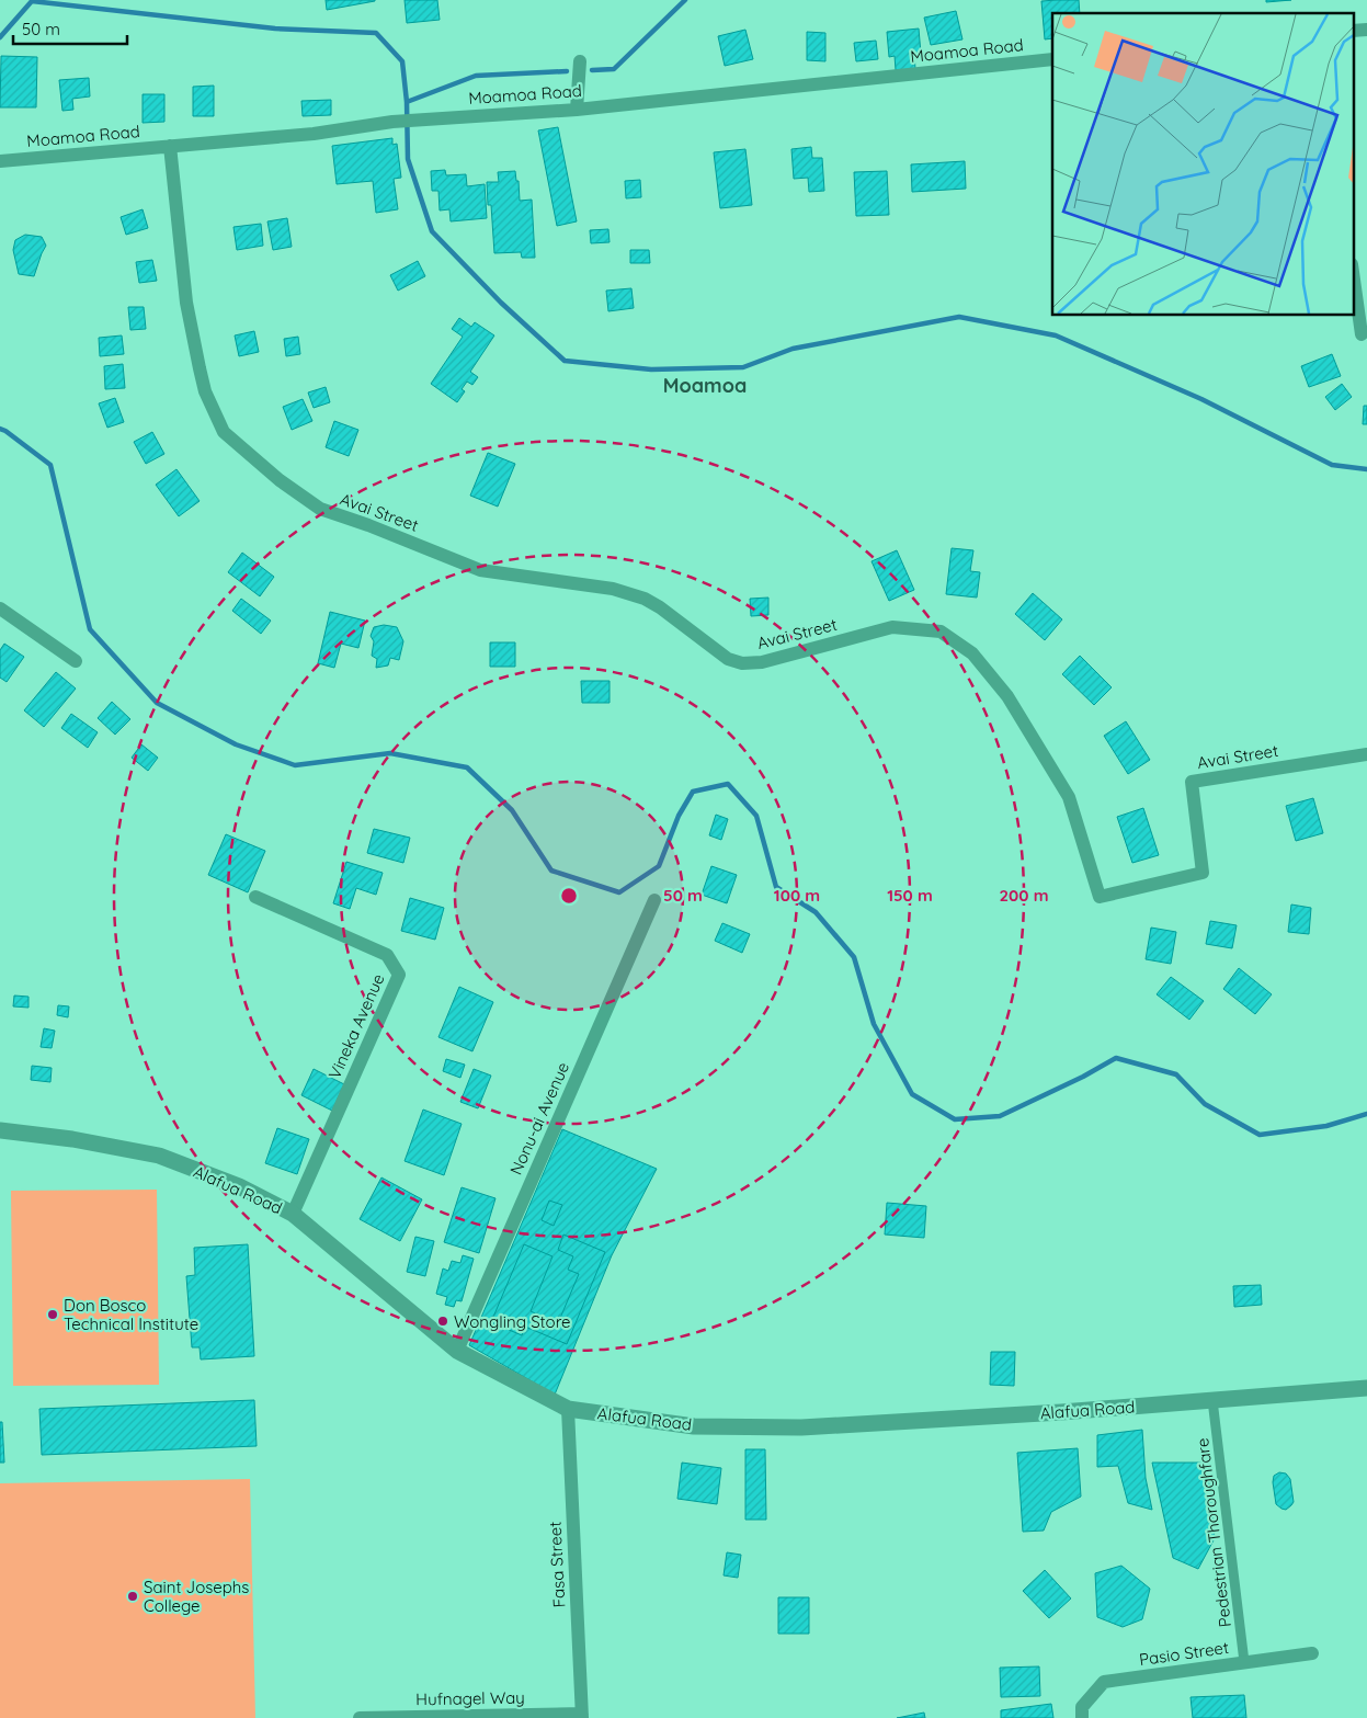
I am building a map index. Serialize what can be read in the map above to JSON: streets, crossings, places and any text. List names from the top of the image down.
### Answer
{
  "streets": {
    "street": [
      "Moamoa Road",
      "Avai Street",
      "Vineka Avenue",
      "Nonu-ai Avenue",
      "Alafua Road",
      "Pedestrian Thoroughfare",
      "Fasa Street",
      "Pasio Street",
      "Hufnagel Way"
    ]
  },
  "crossings": [
    ["Moamoa Road", "Avai Street"],
    ["Vineka Avenue", "Alafua Road"],
    ["Nonu-ai Avenue", "Alafua Road"],
    ["Alafua Road", "Pedestrian Thoroughfare"],
    ["Alafua Road", "Fasa Street"],
    ["Pedestrian Thoroughfare", "Pasio Street"],
    ["Fasa Street", "Hufnagel Way"]
  ],
  "districts": ["Moamoa"],
  "places": ["Don Bosco Technical Institute", "Wongling Store", "Saint Josephs College"],
  "scale_bar": "50 m",
  "rings": [
    "50 m",
    "100 m",
    "150 m",
    "200 m"
  ]
}
